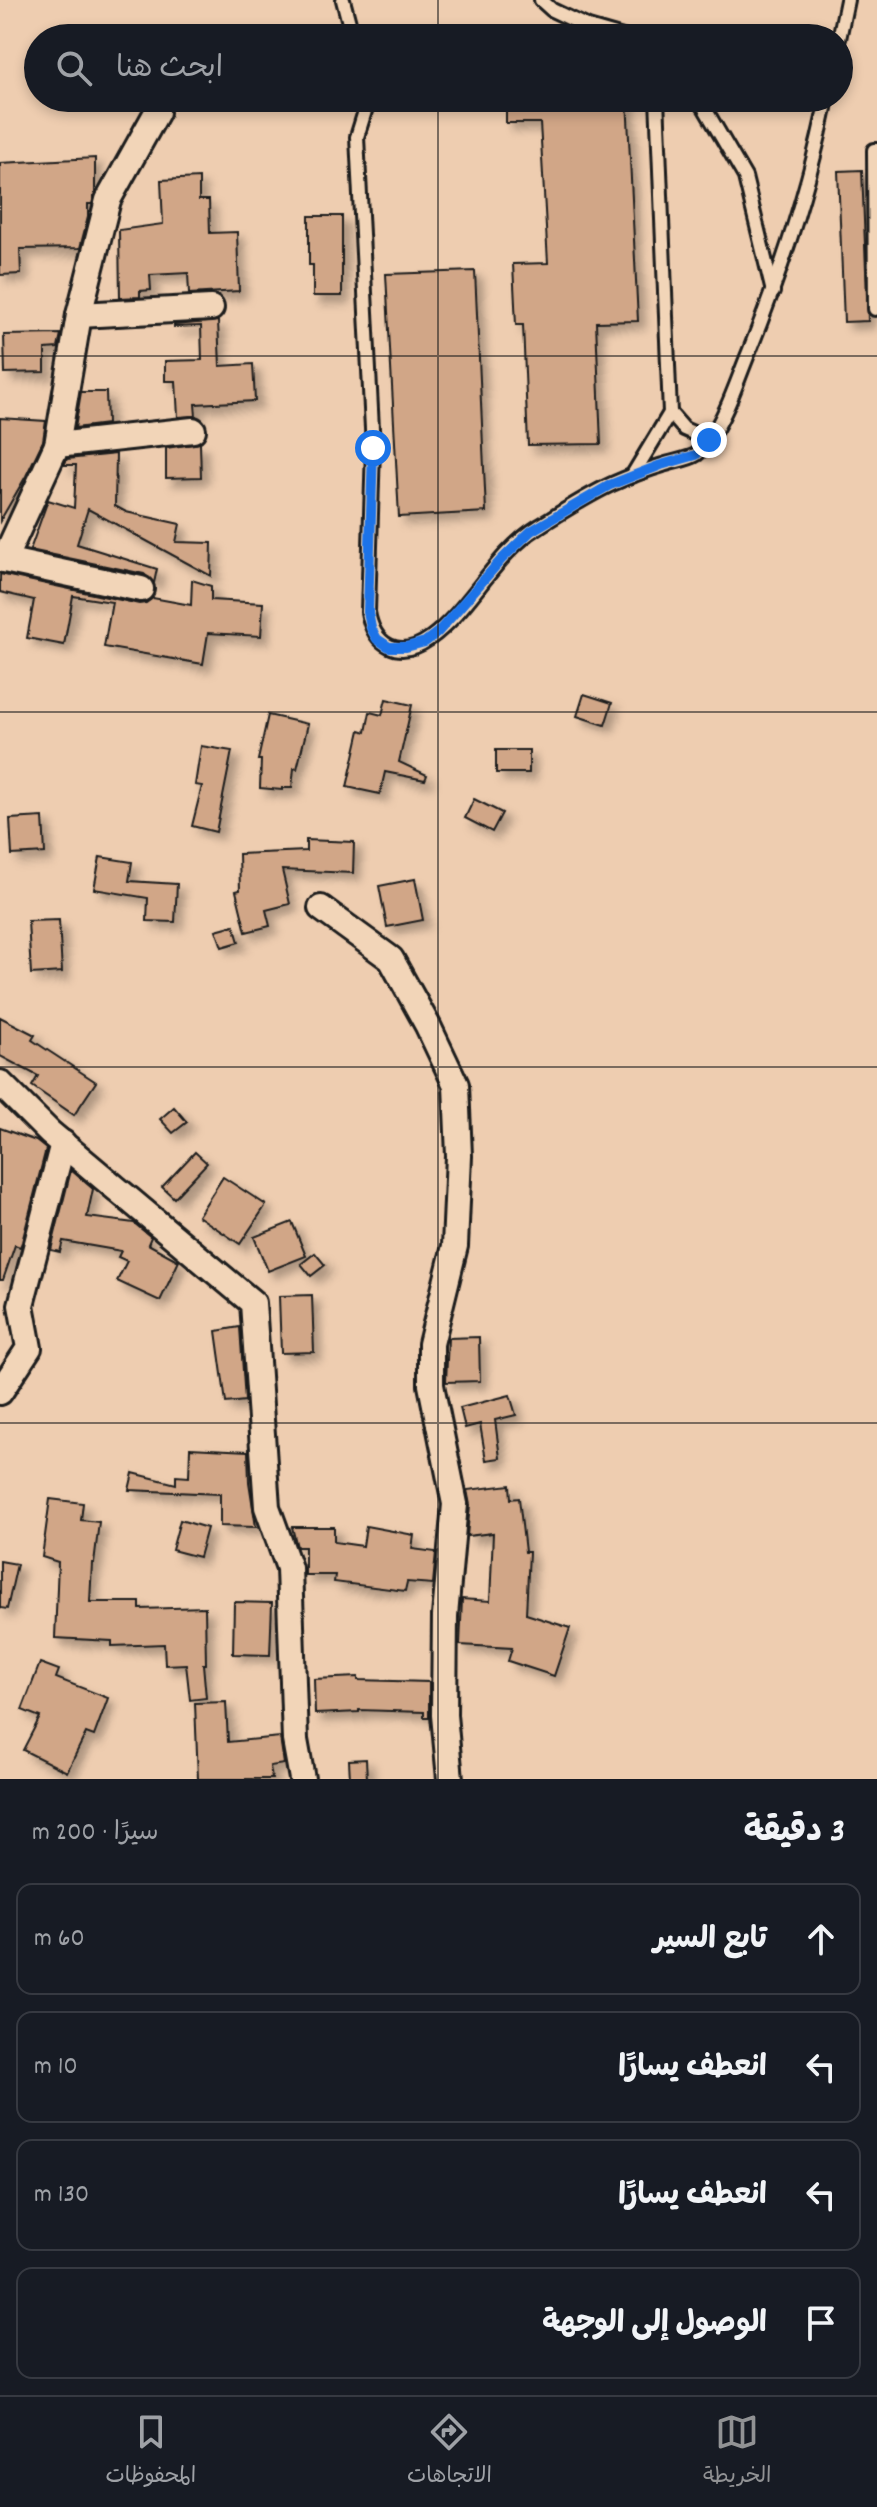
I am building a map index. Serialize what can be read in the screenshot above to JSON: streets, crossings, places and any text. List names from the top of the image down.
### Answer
{
  "page": {
    "search": "ابحث هنا",
    "heading": ["3 دقيقة", "سيرًا · 200 m"],
    "list": [
      ["تابع السير", "60 m"],
      ["انعطف يسارًا", "10 m"],
      ["انعطف يسارًا", "130 m"],
      "الوصول إلى الوجهة"
    ],
    "nav": ["الخريطة", "الاتجاهات", "المحفوظات"]
  }
}
